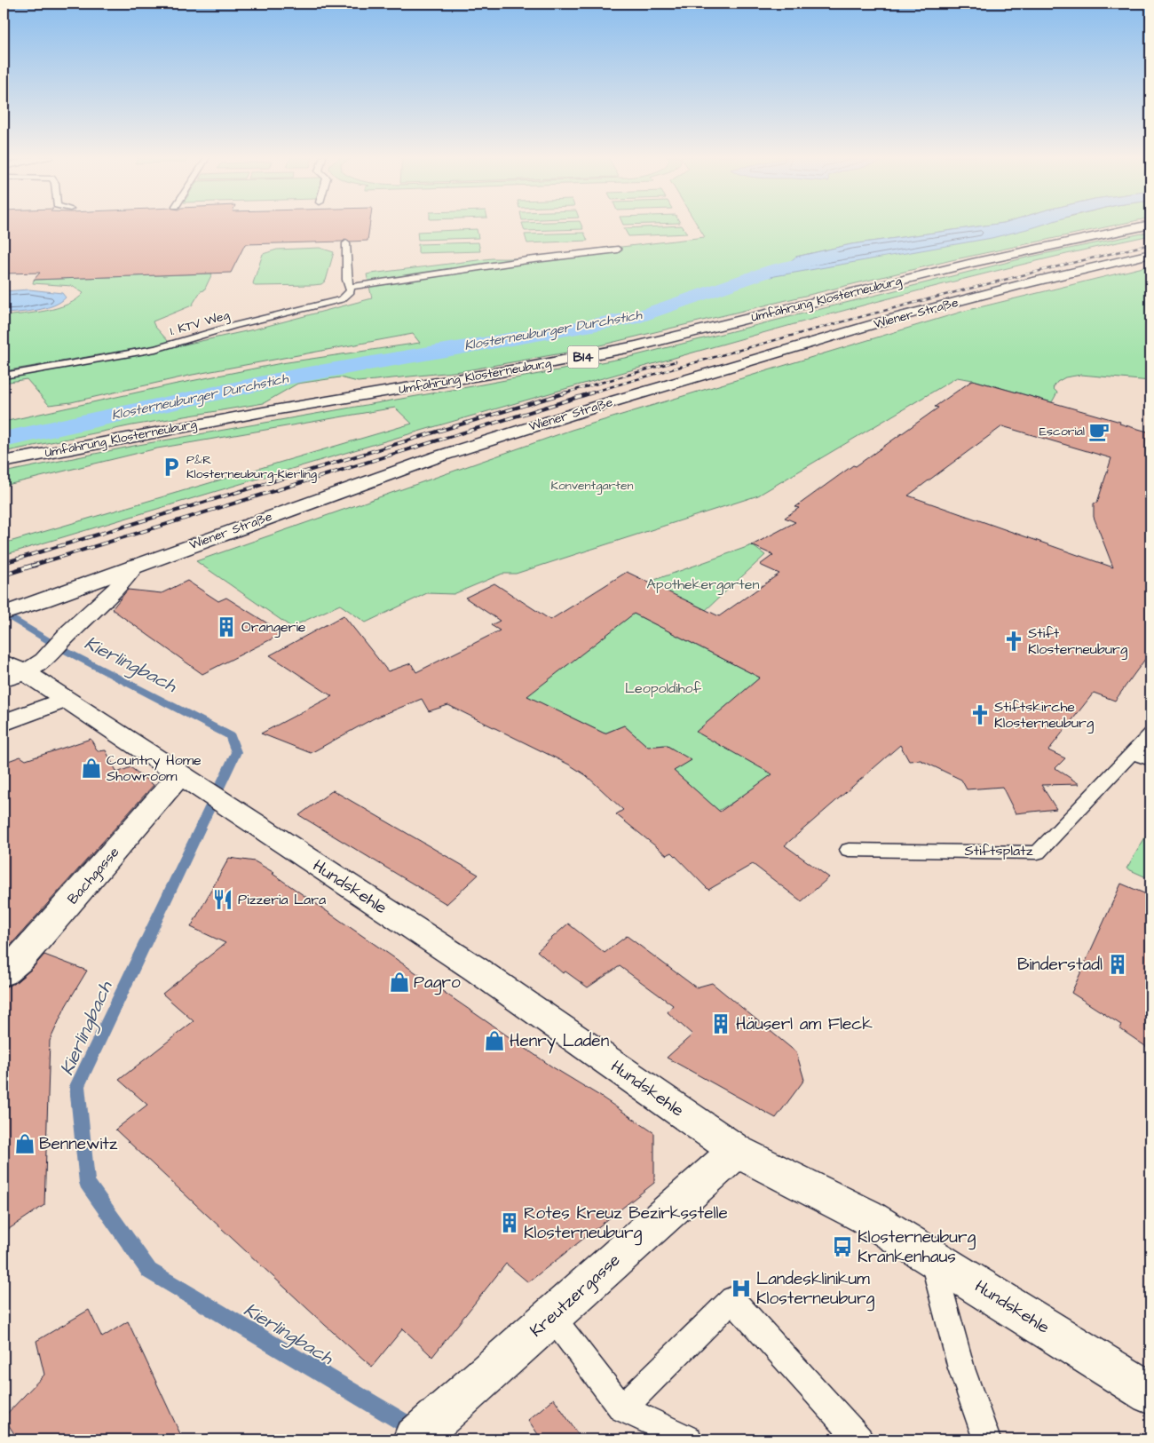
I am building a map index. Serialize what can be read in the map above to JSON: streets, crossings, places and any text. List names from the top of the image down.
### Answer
{
  "streets": {
    "street": [
      "Umfahrung Klosterneuburg",
      "Wiener Straße",
      "B14",
      "Bachgasse",
      "Hundskehle",
      "Kreutzergasse"
    ],
    "lane": ["1. KTV Weg", "Stiftsplatz"]
  },
  "crossings": [
    ["Bachgasse", "Hundskehle"],
    ["Hundskehle", "Kreutzergasse"]
  ],
  "water": ["Klosterneuburger Durchstich", "Kierlingbach"],
  "parks": ["Konventgarten", "Apothekergarten", "Leopoldihof"],
  "places": {
    "cafe": ["Escorial"],
    "parking": ["P&R Klosterneuburg-Kierling"],
    "building": [
      "Orangerie",
      "Binderstadl",
      "Häuserl am Fleck",
      "Rotes Kreuz Bezirksstelle Klosterneuburg"
    ],
    "church": ["Stift Klosterneuburg", "Stiftskirche Klosterneuburg"],
    "shop": [
      "Country Home Showroom",
      "Pagro",
      "Henry Laden",
      "Bennewitz"
    ],
    "restaurant": ["Pizzeria Lara"],
    "bus stop": ["Klosterneuburg Krankenhaus"],
    "hospital": ["Landesklinikum Klosterneuburg"]
  }
}
